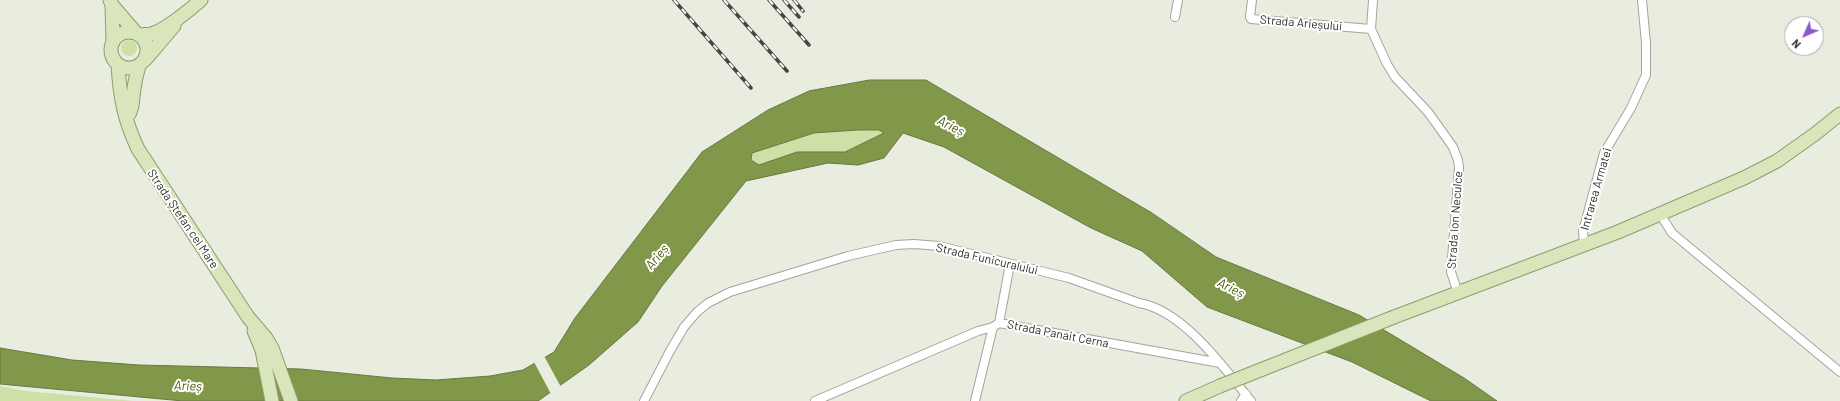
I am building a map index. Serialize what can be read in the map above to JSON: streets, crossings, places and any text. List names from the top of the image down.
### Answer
{
  "streets": {
    "main road": ["Strada Ștefan cel Mare"],
    "street": [
      "Strada Arieșului",
      "Intrarea Armatei",
      "Strada Ion Neculce",
      "Strada Funicuralului",
      "Strada Panait Cerna"
    ]
  },
  "crossings": [
    ["Strada Arieșului", "Strada Ion Neculce"],
    ["Strada Funicuralului", "Strada Panait Cerna"]
  ],
  "water": ["Arieș"],
  "north": "bottom left"
}
